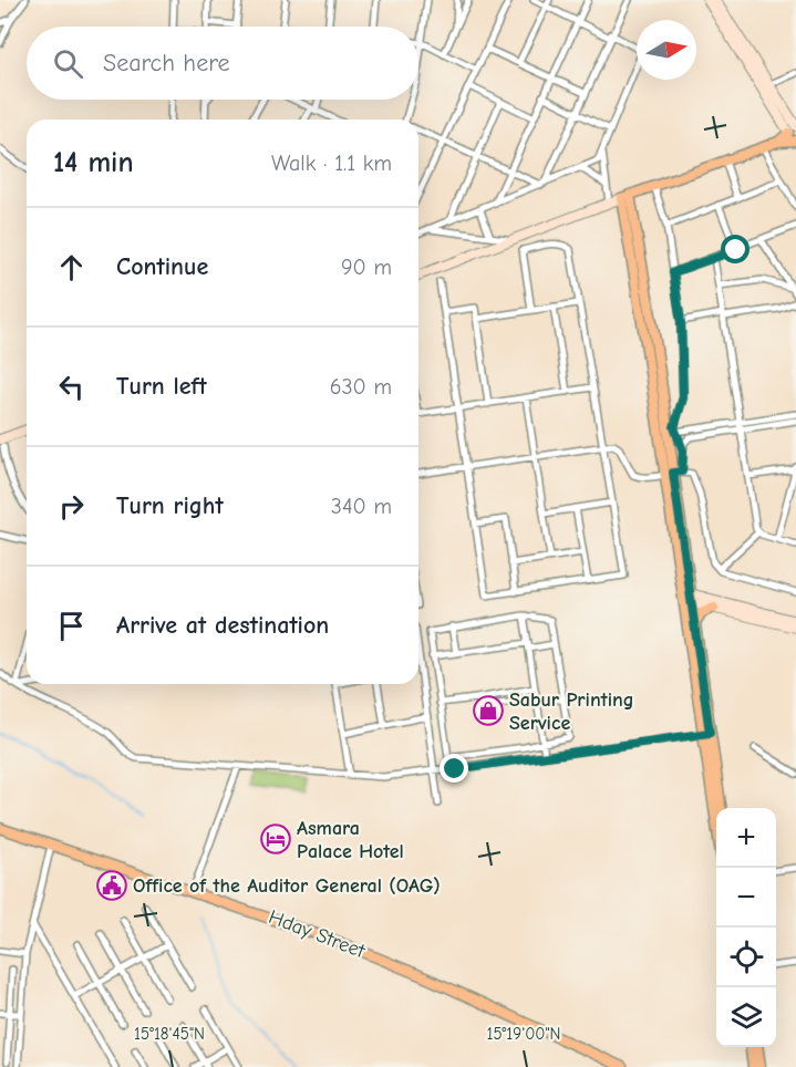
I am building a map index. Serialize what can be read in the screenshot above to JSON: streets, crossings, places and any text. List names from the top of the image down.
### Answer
{
  "streets": {
    "main road": ["Hday Street"]
  },
  "places": {
    "shop": ["Sabur Printing Service"],
    "hotel": ["Asmara Palace Hotel"],
    "public building": ["Office of the Auditor General (OAG)"]
  },
  "north": "right",
  "page": {
    "search": "Search here",
    "heading": ["14 min", "Walk · 1.1 km"],
    "list": [
      ["Continue", "90 m"],
      ["Turn left", "630 m"],
      ["Turn right", "340 m"],
      "Arrive at destination"
    ],
    "map_buttons": ["+", "−"]
  },
  "coordinates": ["15°18'45\"N", "15°19'00\"N"]
}
